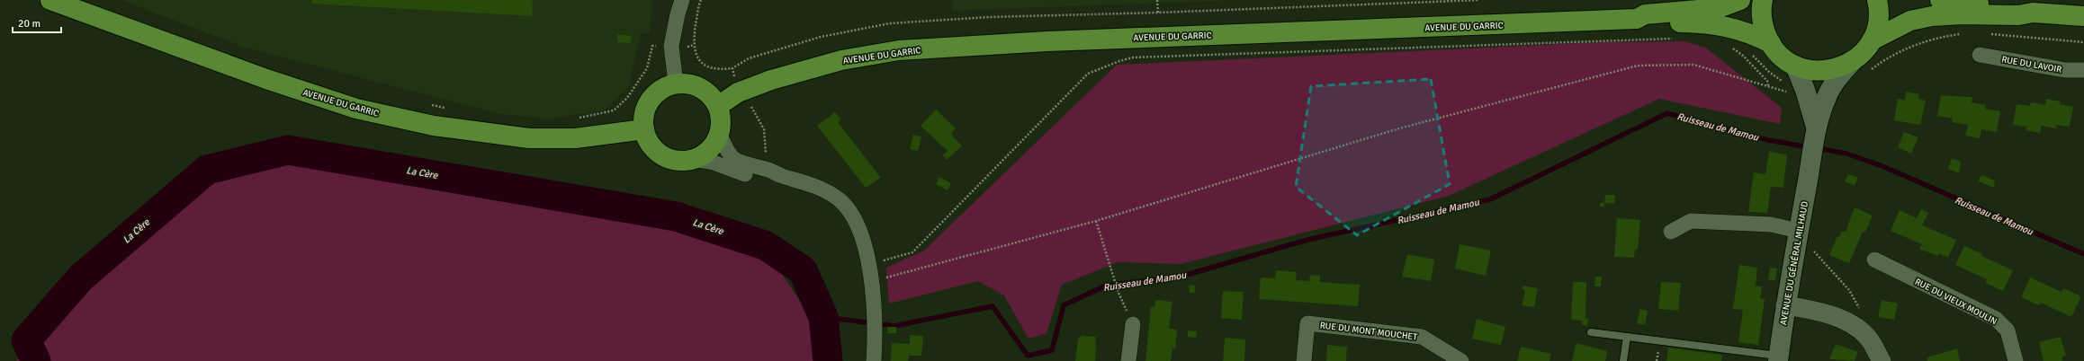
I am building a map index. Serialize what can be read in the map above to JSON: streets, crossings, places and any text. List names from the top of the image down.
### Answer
{
  "streets": {
    "main road": ["AVENUE DU GARRIC", "AVENUE DU GÉNÉRAL MILHAUD"],
    "street": ["RUE DU LAVOIR", "RUE DU VIEUX MOULIN", "RUE DU MONT MOUCHET"]
  },
  "water": ["Ruisseau de Mamou", "La Cère"],
  "scale_bar": "20 m"
}
